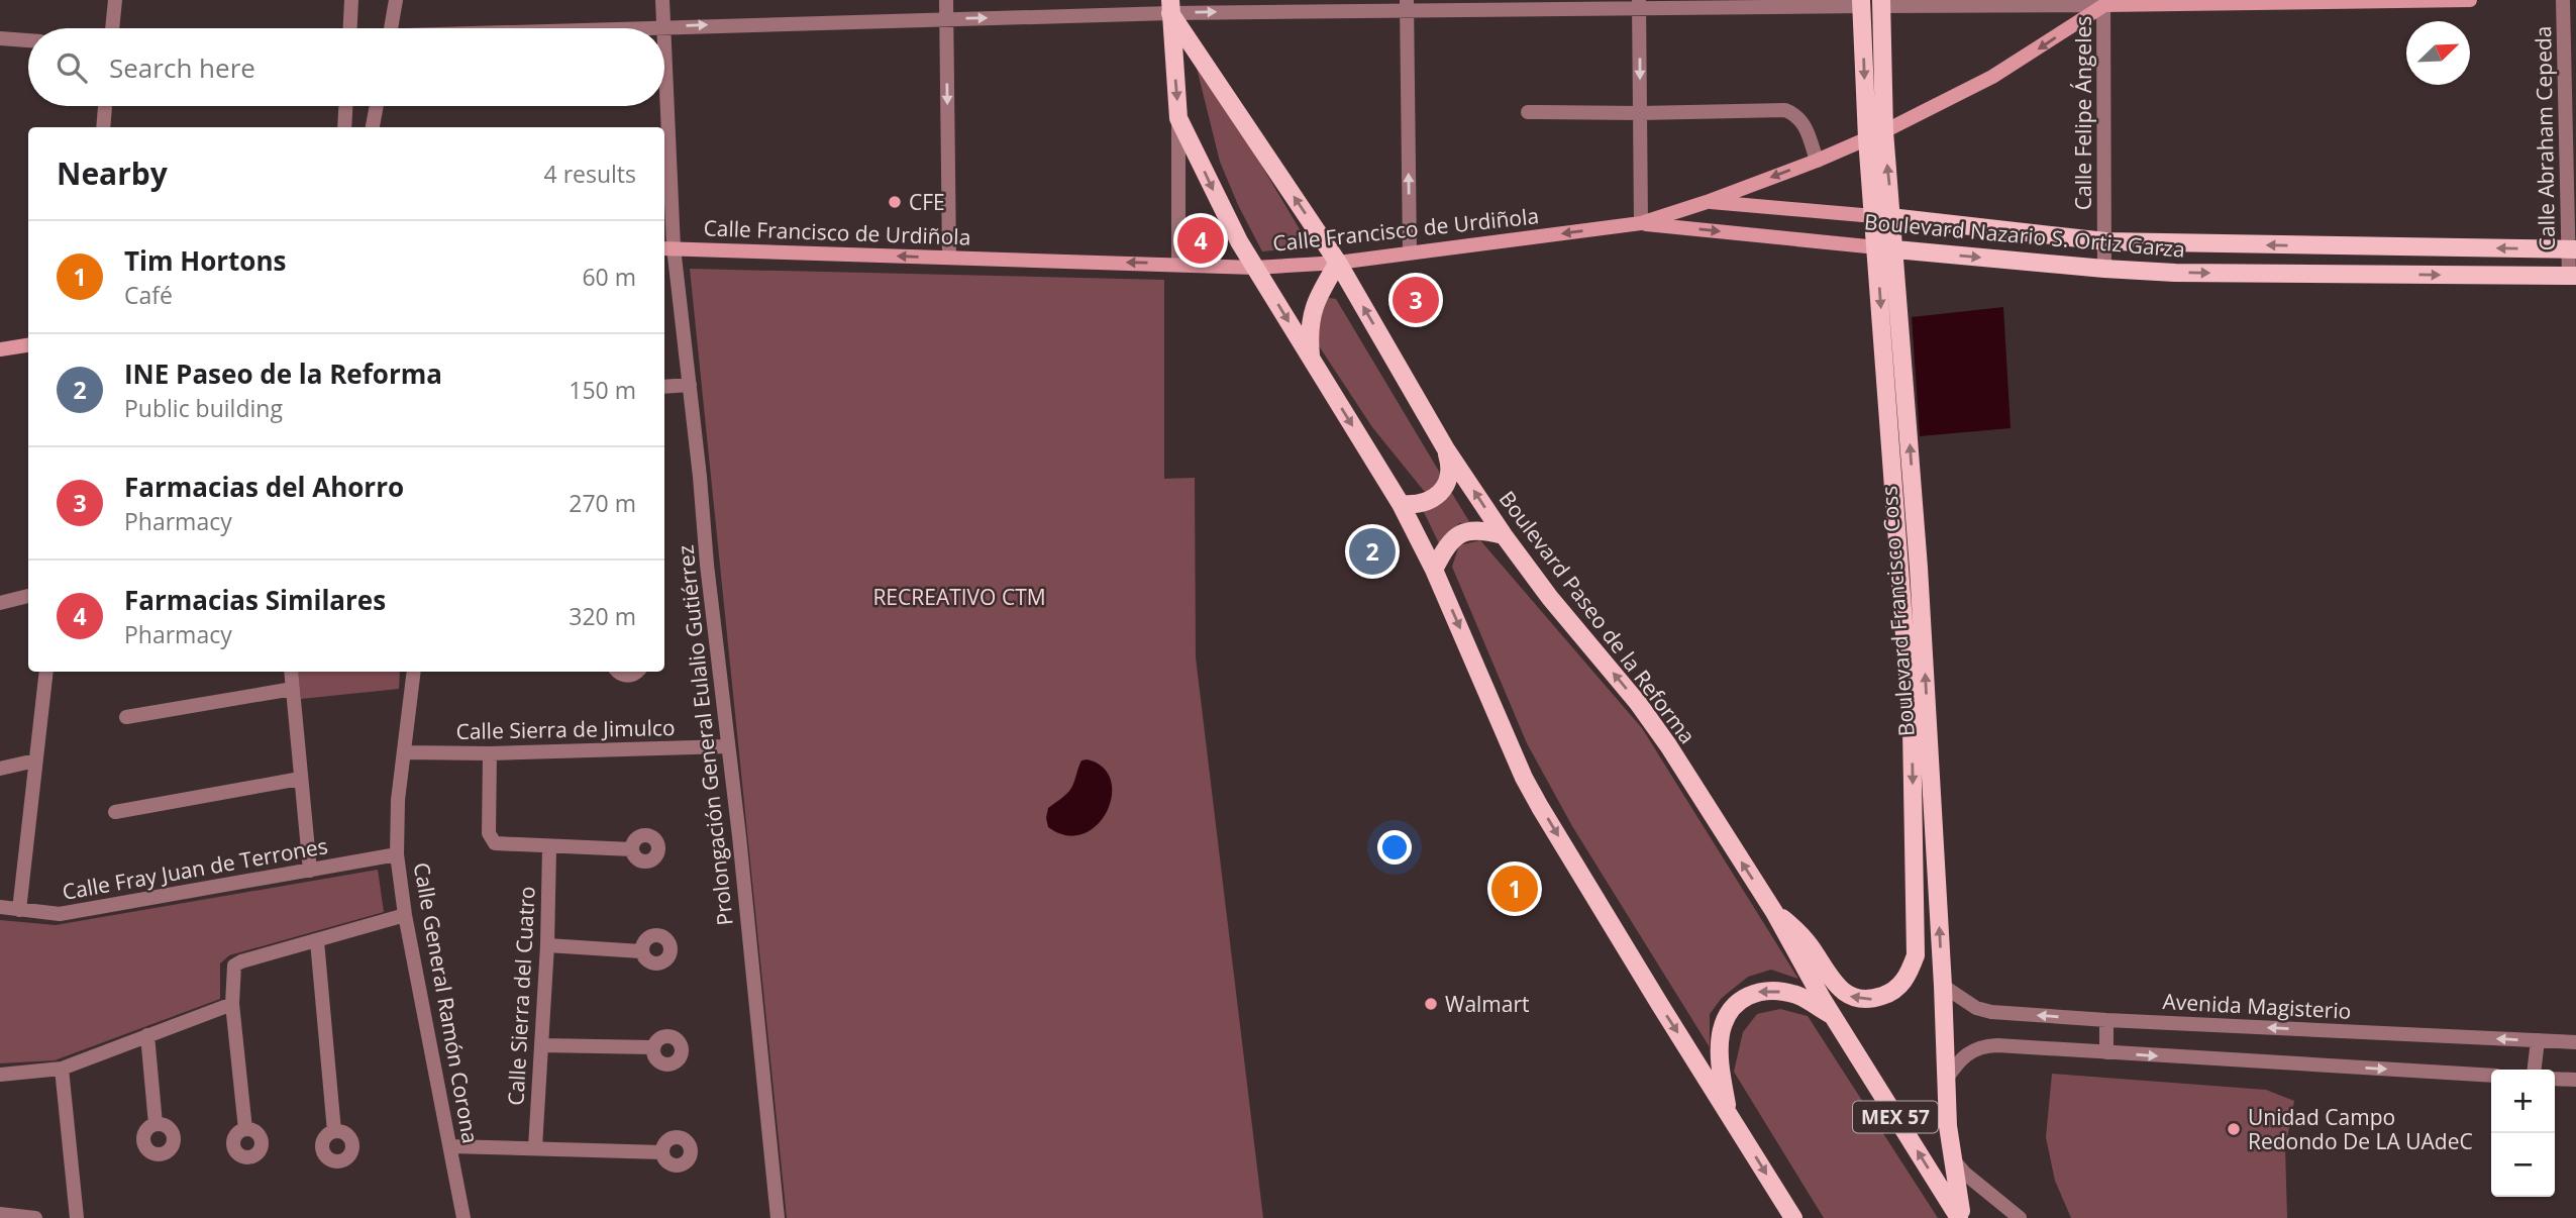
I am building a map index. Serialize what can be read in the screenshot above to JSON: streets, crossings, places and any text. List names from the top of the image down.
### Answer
{
  "streets": {
    "main road": [
      "Calle Francisco de Urdiñola",
      "Boulevard Nazario S. Ortiz Garza",
      "Boulevard Francisco Coss",
      "Boulevard Paseo de la Reforma",
      "MEX 57"
    ],
    "street": [
      "Calle Felipe Ángeles",
      "Calle Abraham Cepeda",
      "Calle Sierra de Jimulco",
      "Prolongación General Eulalio Gutiérrez",
      "Calle Fray Juan de Terrones",
      "Calle Sierra del Cuatro",
      "Calle General Ramón Corona",
      "Avenida Magisterio"
    ]
  },
  "crossings": [
    ["Calle Felipe Ángeles", "Calle Francisco de Urdiñola"],
    ["Calle Felipe Ángeles", "Boulevard Nazario S. Ortiz Garza"],
    ["Calle Abraham Cepeda", "Boulevard Nazario S. Ortiz Garza"],
    ["Calle Francisco de Urdiñola", "Boulevard Nazario S. Ortiz Garza"],
    ["Calle Francisco de Urdiñola", "Boulevard Francisco Coss"],
    ["Calle Francisco de Urdiñola", "Boulevard Paseo de la Reforma"],
    ["Calle Francisco de Urdiñola", "Prolongación General Eulalio Gutiérrez"],
    ["Boulevard Nazario S. Ortiz Garza", "Boulevard Francisco Coss"],
    ["Boulevard Francisco Coss", "Boulevard Paseo de la Reforma"],
    ["Boulevard Francisco Coss", "Avenida Magisterio"],
    ["Calle Sierra de Jimulco", "Prolongación General Eulalio Gutiérrez"],
    ["Calle Sierra de Jimulco", "Calle General Ramón Corona"],
    ["Calle Fray Juan de Terrones", "Calle General Ramón Corona"]
  ],
  "one_way": ["Calle Francisco de Urdiñola"],
  "parks": ["RECREATIVO CTM"],
  "places": ["CFE", "Walmart", "Unidad Campo Redondo De LA UAdeC"],
  "north": "top right",
  "page": {
    "search": "Search here",
    "heading": ["Nearby", "4 results"],
    "pins": [
      "4",
      "3",
      "2",
      "1"
    ],
    "list": [
      {
        "mark": "1",
        "name": "Tim Hortons",
        "note": "Café",
        "value": "60 m"
      },
      {
        "mark": "2",
        "name": "INE Paseo de la Reforma",
        "note": "Public building",
        "value": "150 m"
      },
      {
        "mark": "3",
        "name": "Farmacias del Ahorro",
        "note": "Pharmacy",
        "value": "270 m"
      },
      {
        "mark": "4",
        "name": "Farmacias Similares",
        "note": "Pharmacy",
        "value": "320 m"
      }
    ],
    "map_buttons": ["+", "−"]
  }
}
